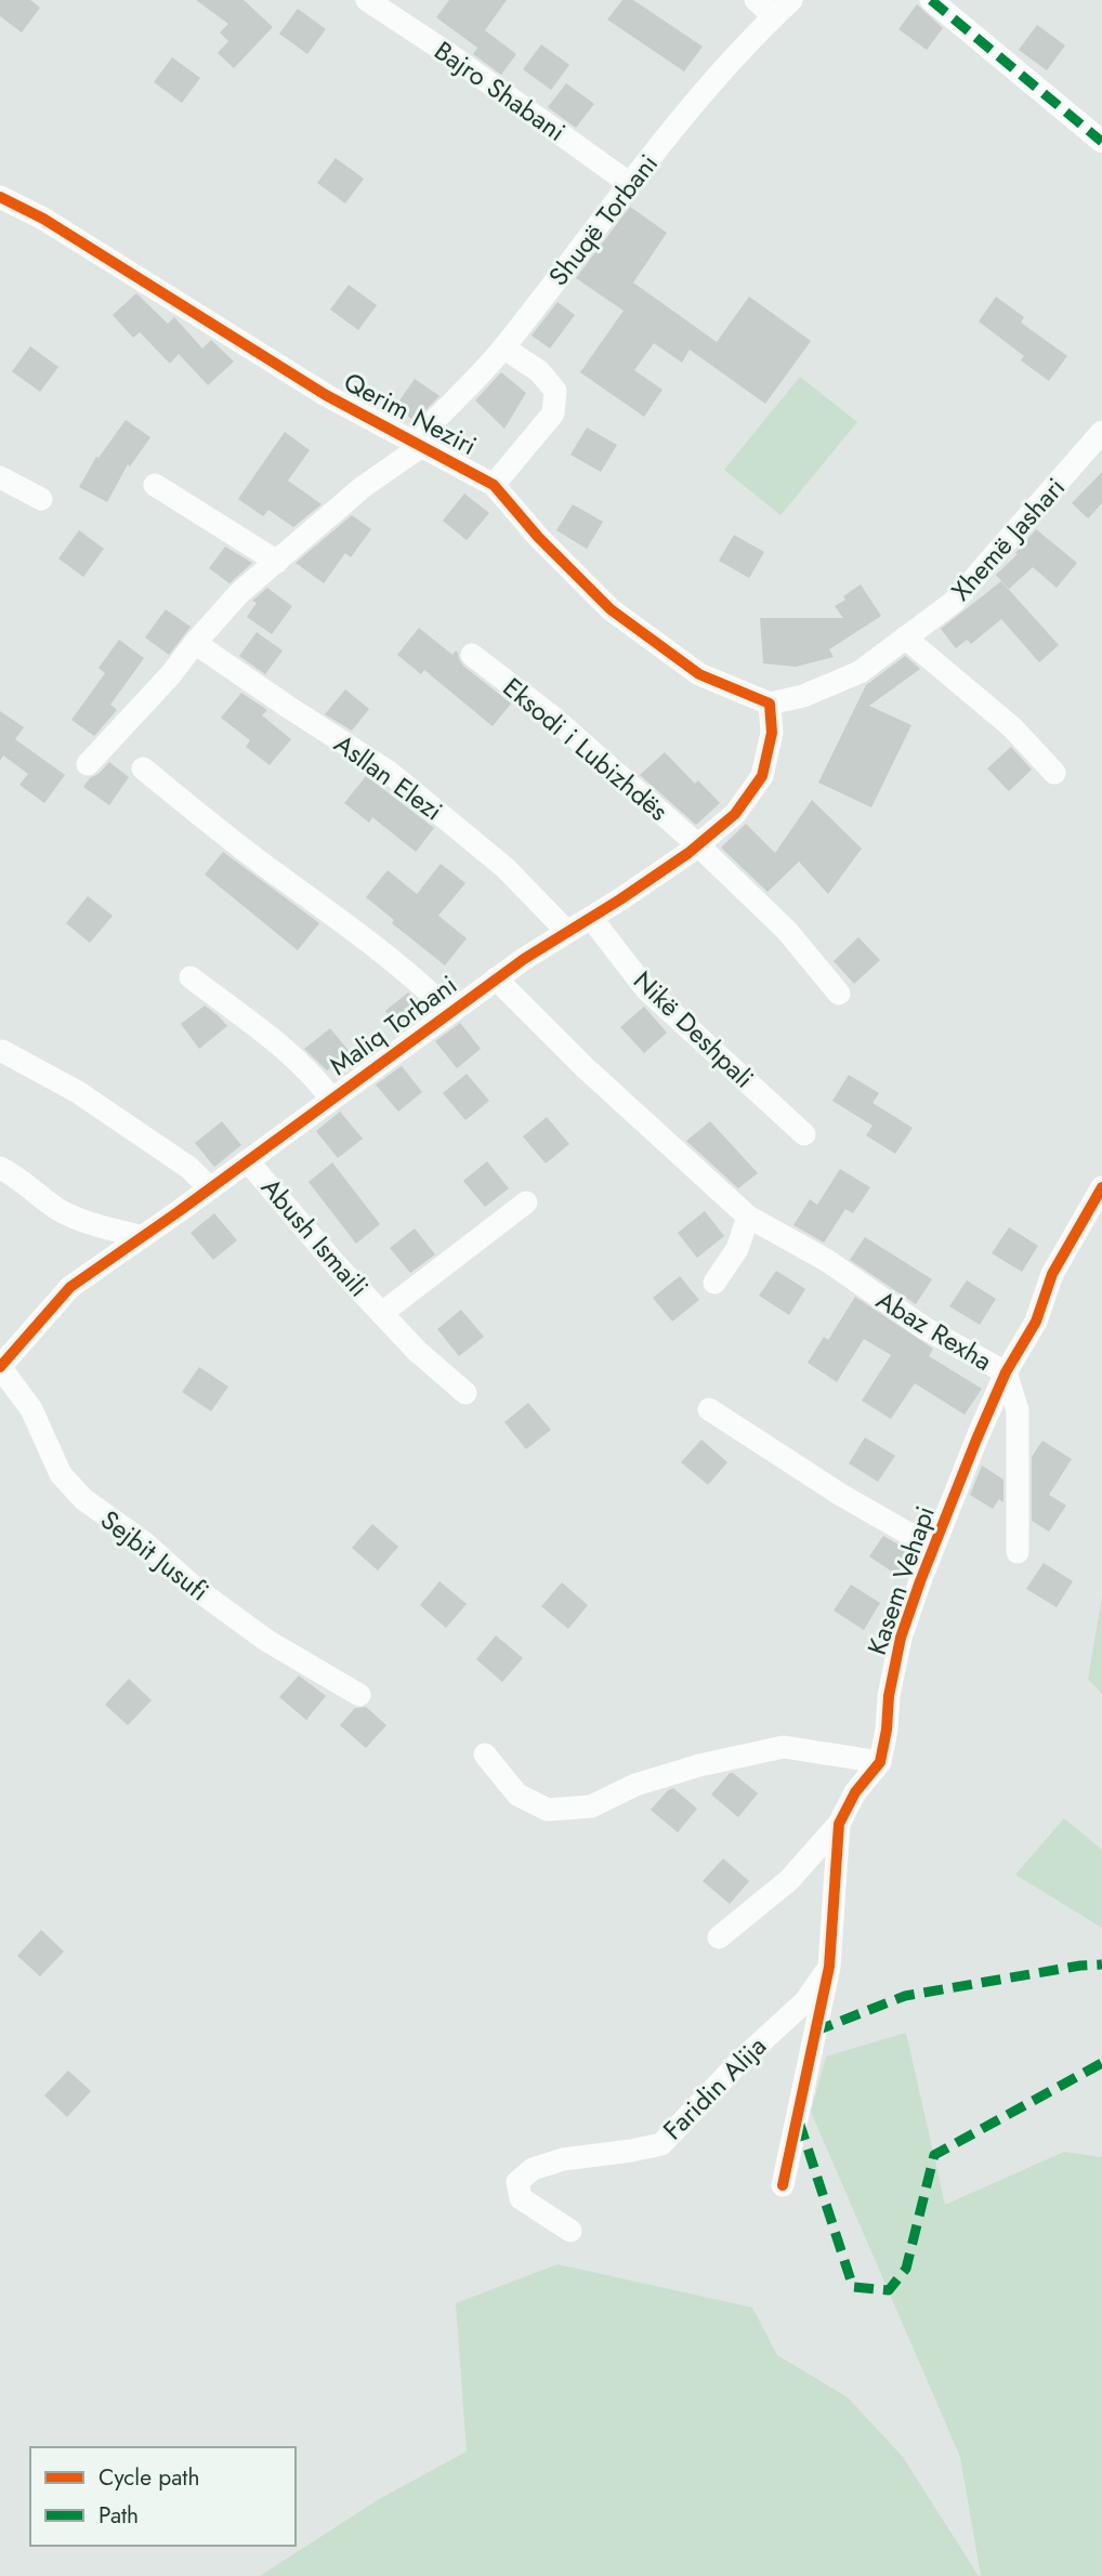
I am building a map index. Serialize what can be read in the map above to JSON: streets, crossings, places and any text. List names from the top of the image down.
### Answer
{
  "streets": {
    "street": [
      "Bajro Shabani",
      "Shuqë Torbani",
      "Qerim Neziri",
      "Xhemë Jashari",
      "Eksodi i Lubizhdës",
      "Asllan Elezi",
      "Maliq Torbani",
      "Nikë Deshpali",
      "Abush Ismaili",
      "Abaz Rexha",
      "Sejbit Jusufi",
      "Kasem Vehapi",
      "Faridin Alija"
    ]
  },
  "crossings": [
    ["Bajro Shabani", "Shuqë Torbani"],
    ["Shuqë Torbani", "Qerim Neziri"],
    ["Qerim Neziri", "Xhemë Jashari"],
    ["Qerim Neziri", "Maliq Torbani"],
    ["Xhemë Jashari", "Maliq Torbani"],
    ["Eksodi i Lubizhdës", "Maliq Torbani"],
    ["Asllan Elezi", "Maliq Torbani"],
    ["Maliq Torbani", "Nikë Deshpali"],
    ["Maliq Torbani", "Abush Ismaili"],
    ["Maliq Torbani", "Abaz Rexha"],
    ["Maliq Torbani", "Sejbit Jusufi"],
    ["Abaz Rexha", "Kasem Vehapi"],
    ["Kasem Vehapi", "Faridin Alija"]
  ],
  "legend": ["Cycle path", "Path"]
}
